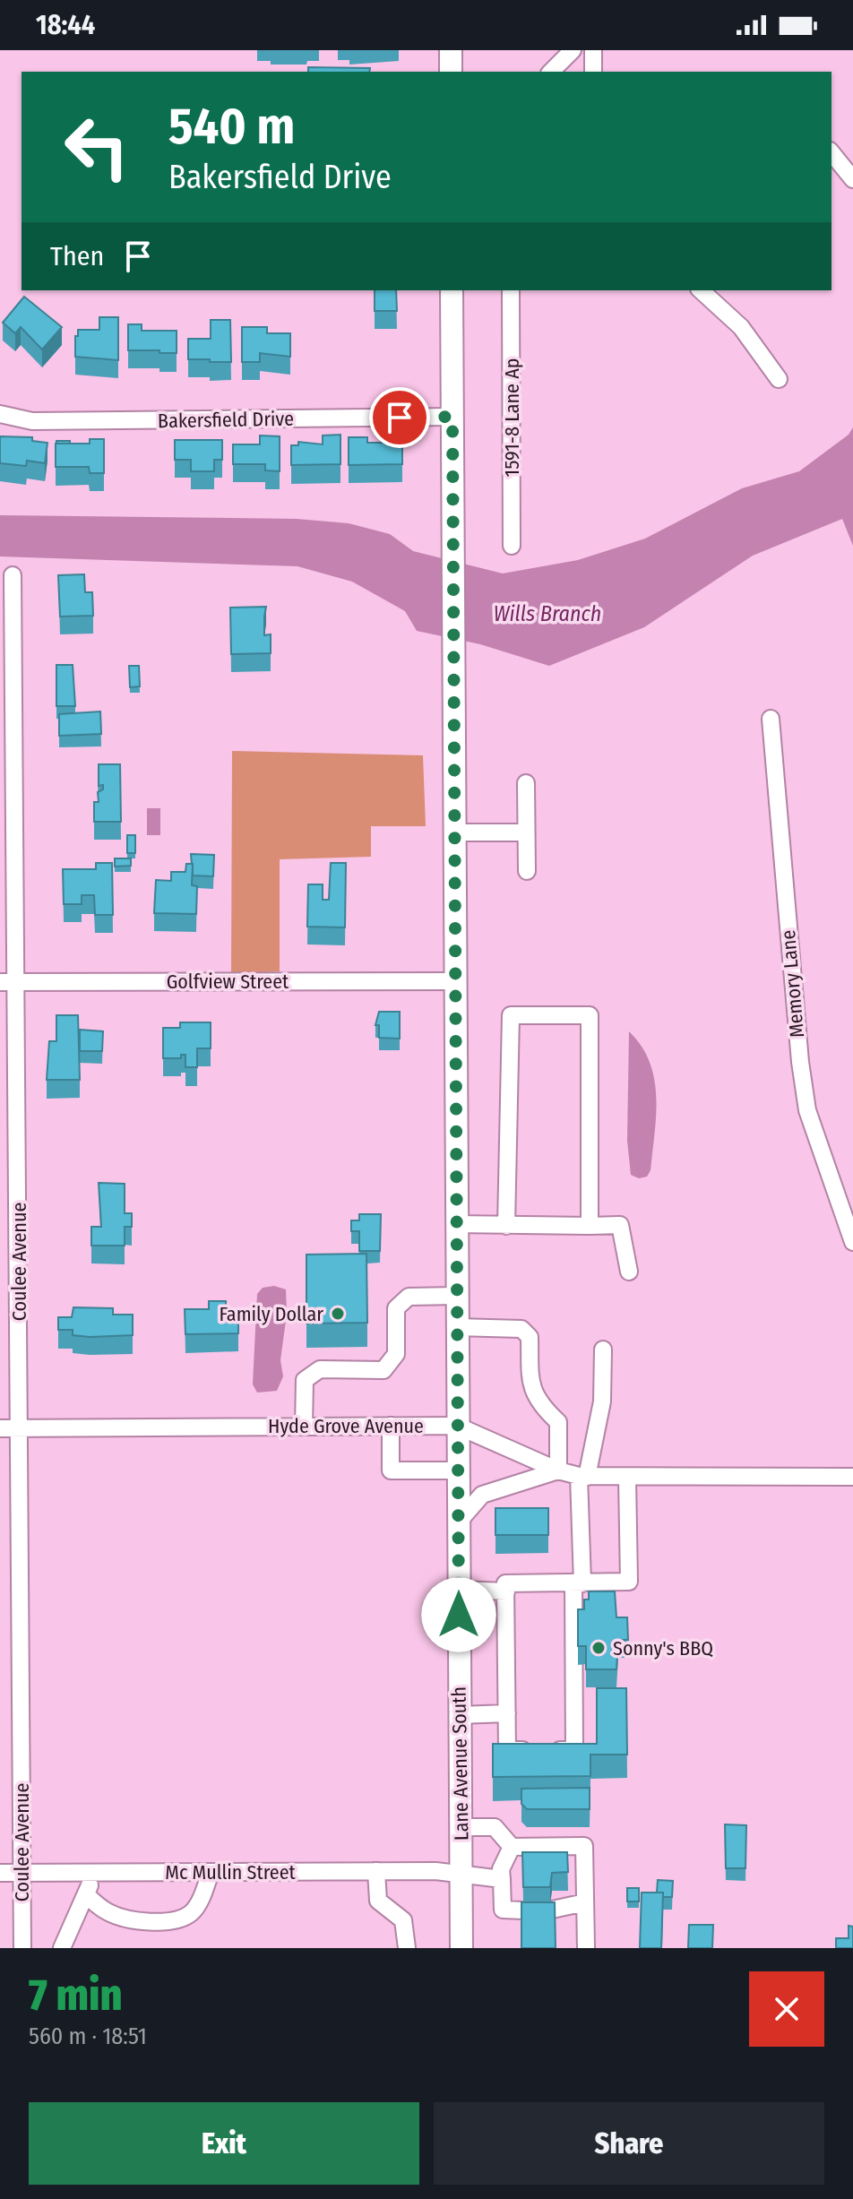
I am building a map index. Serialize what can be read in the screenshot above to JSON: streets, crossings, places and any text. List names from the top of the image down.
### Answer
{
  "streets": {
    "main road": ["Lane Avenue South"],
    "street": [
      "1591-8 Lane Ap",
      "Bakersfield Drive",
      "Golfview Street",
      "Memory Lane",
      "Coulee Avenue",
      "Hyde Grove Avenue",
      "Mc Mullin Street"
    ]
  },
  "crossings": [
    ["Bakersfield Drive", "Lane Avenue South"],
    ["Golfview Street", "Coulee Avenue"],
    ["Golfview Street", "Lane Avenue South"],
    ["Coulee Avenue", "Hyde Grove Avenue"],
    ["Coulee Avenue", "Mc Mullin Street"],
    ["Hyde Grove Avenue", "Lane Avenue South"],
    ["Lane Avenue South", "Mc Mullin Street"]
  ],
  "water": ["Wills Branch"],
  "places": ["Family Dollar", "Sonny's BBQ"],
  "page": {
    "status": "18:44",
    "turn": ["540 m", "Bakersfield Drive"],
    "then": "Then",
    "heading": ["7 min", "560 m · 18:51"],
    "buttons": ["Exit", "Share"]
  }
}
